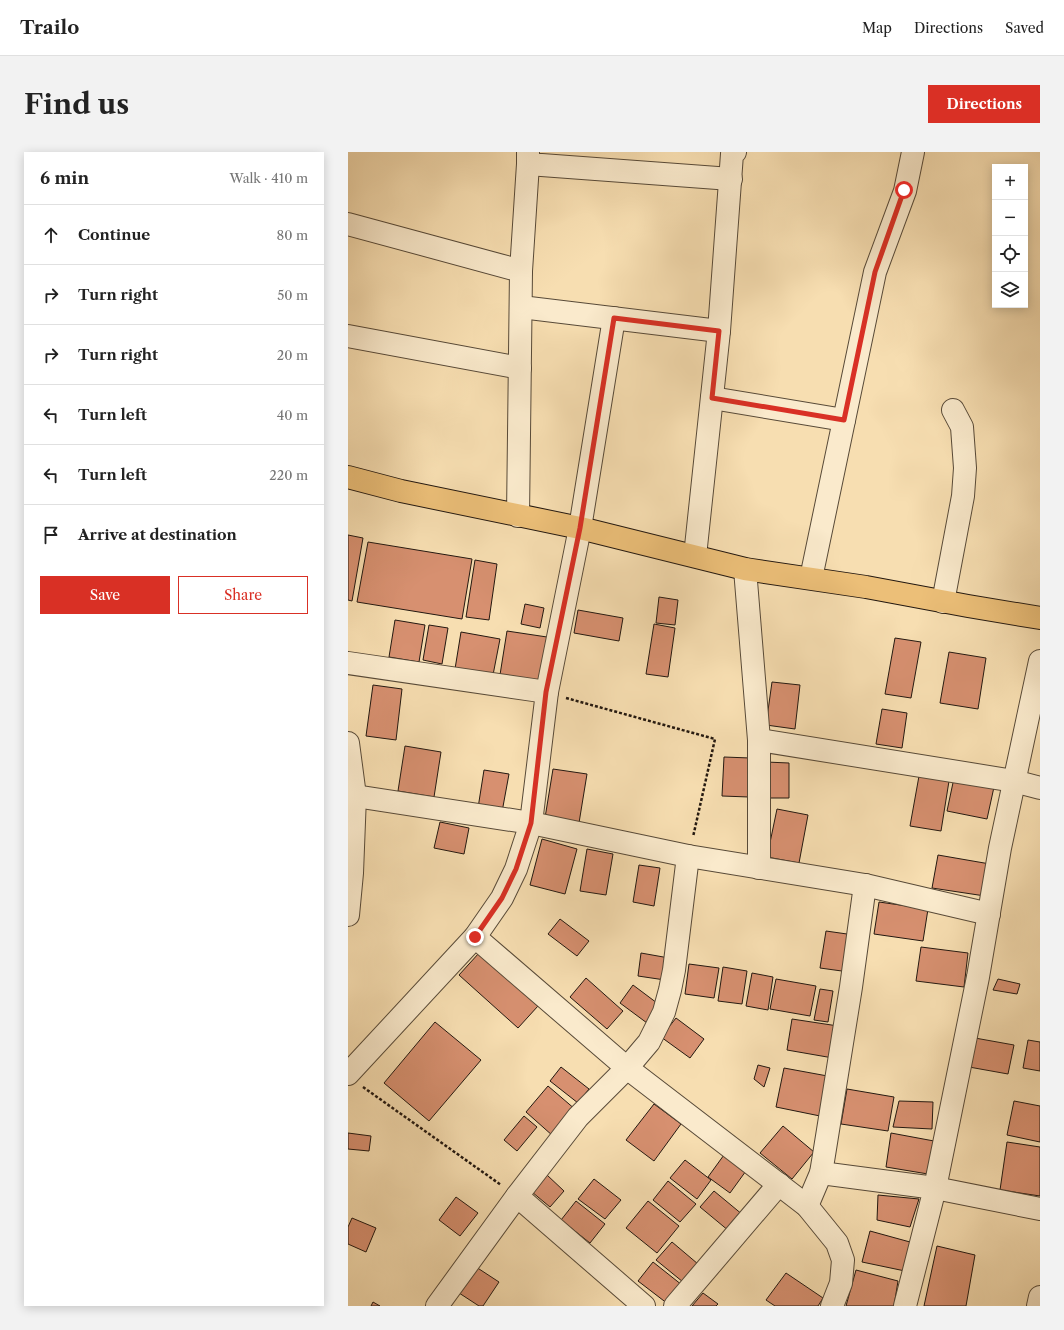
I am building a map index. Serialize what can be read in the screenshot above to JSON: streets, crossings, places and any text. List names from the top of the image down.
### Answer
{
  "page": {
    "header": "Trailo",
    "nav": ["Map", "Directions", "Saved"],
    "buttons": [
      "Directions",
      ["Save", "Share"]
    ],
    "title": "Find us",
    "heading": ["6 min", "Walk · 410 m"],
    "map_buttons": ["+", "−"],
    "list": [
      ["Continue", "80 m"],
      ["Turn right", "50 m"],
      ["Turn right", "20 m"],
      ["Turn left", "40 m"],
      ["Turn left", "220 m"],
      "Arrive at destination"
    ]
  }
}
